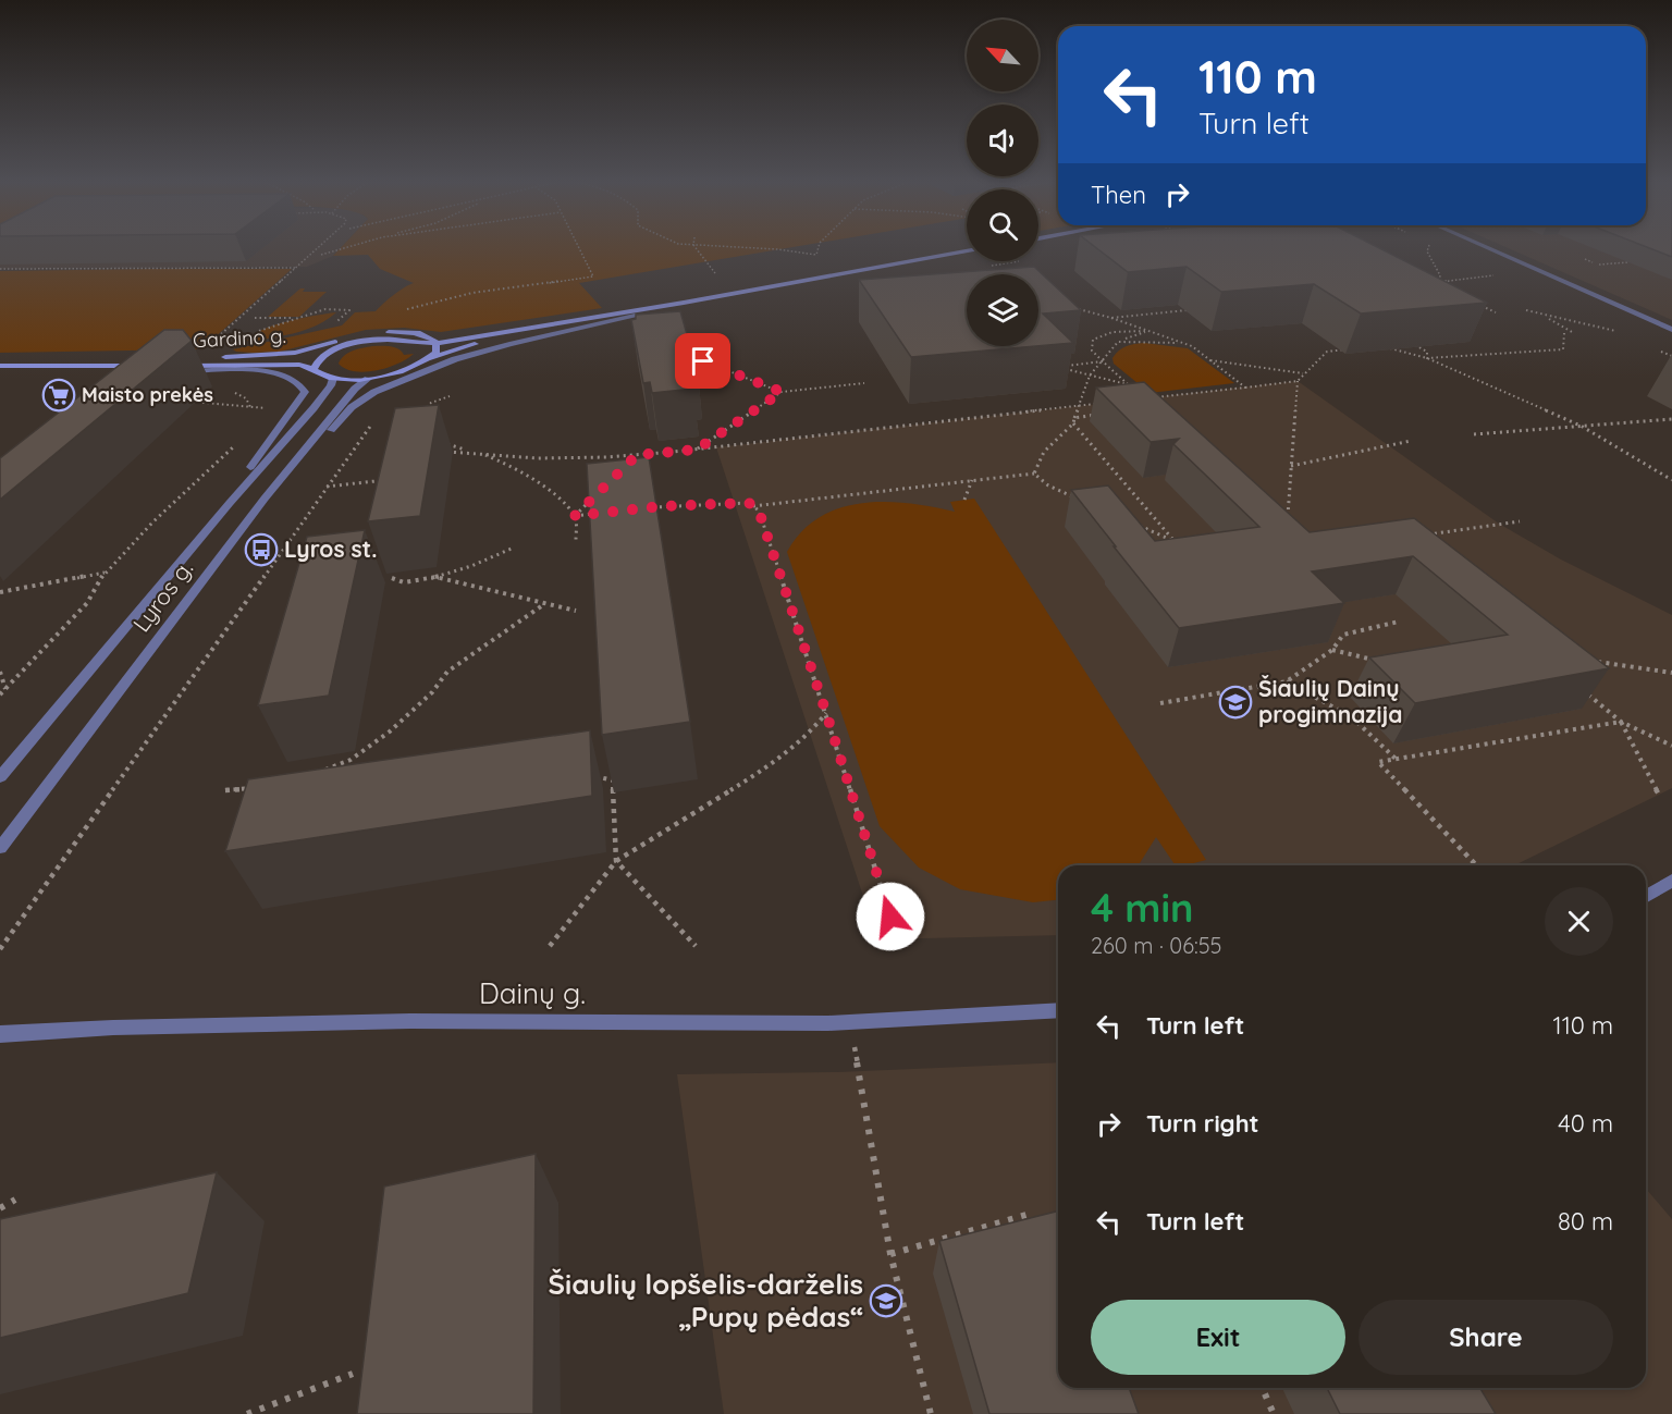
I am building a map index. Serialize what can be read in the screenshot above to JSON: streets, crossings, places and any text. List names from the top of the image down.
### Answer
{
  "streets": {
    "main road": ["Gardino g."],
    "street": ["Lyros g.", "Dainų g."]
  },
  "crossings": [
    ["Gardino g.", "Lyros g."]
  ],
  "places": {
    "supermarket": ["Maisto prekės"],
    "bus stop": ["Lyros st."],
    "school or university": ["Šiaulių Dainų progimnazija", "Šiaulių lopšelis-darželis „Pupų pėdas“"]
  },
  "north": "top left",
  "page": {
    "turn": ["110 m", "Turn left"],
    "then": "Then",
    "heading": ["4 min", "260 m · 06:55"],
    "list": [
      {
        "name": "Turn left",
        "value": "110 m"
      },
      {
        "name": "Turn right",
        "value": "40 m"
      },
      {
        "name": "Turn left",
        "value": "80 m"
      }
    ],
    "buttons": ["Exit", "Share"]
  }
}
